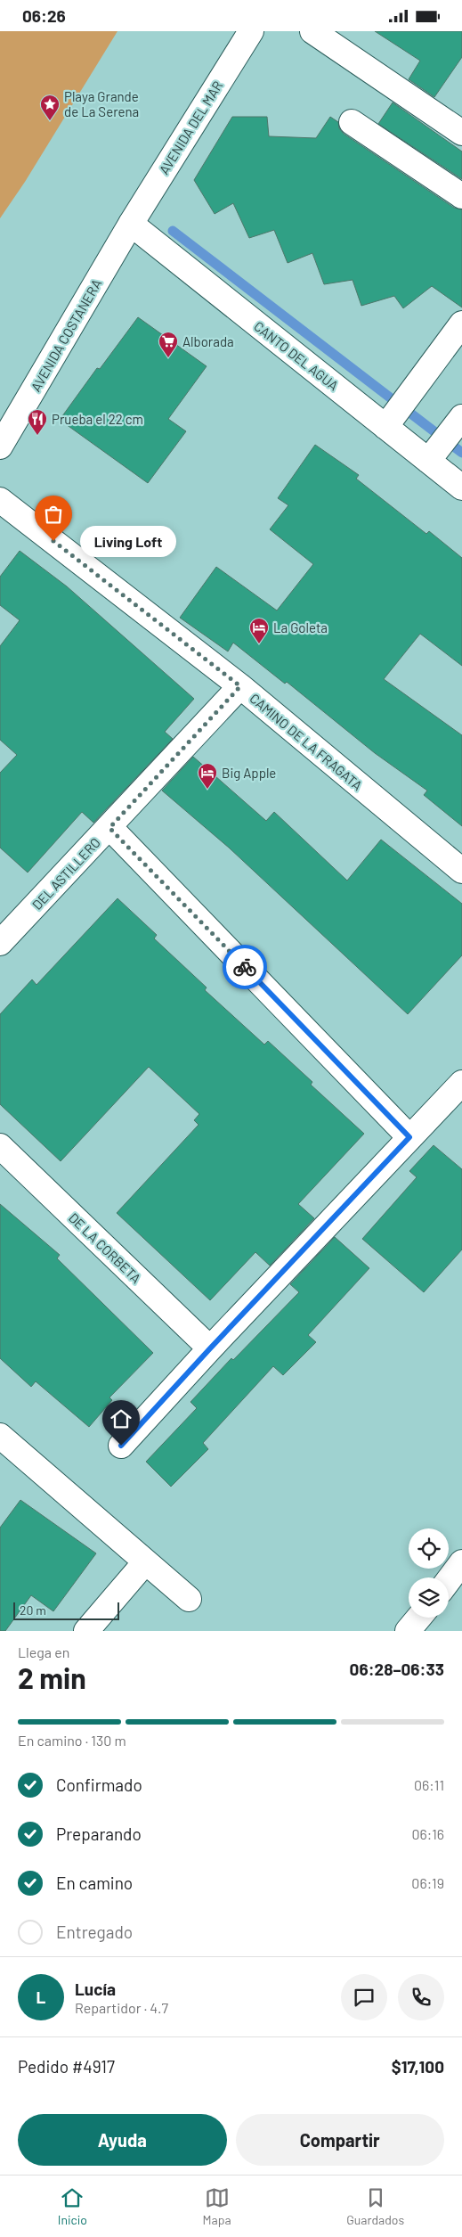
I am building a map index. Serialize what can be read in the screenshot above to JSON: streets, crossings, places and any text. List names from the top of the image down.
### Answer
{
  "streets": {
    "street": [
      "AVENIDA DEL MAR",
      "AVENIDA COSTANERA",
      "CANTO DEL AGUA",
      "CAMINO DE LA FRAGATA",
      "DEL ASTILLERO",
      "DE LA CORBETA"
    ]
  },
  "crossings": [
    ["AVENIDA DEL MAR", "AVENIDA COSTANERA"],
    ["AVENIDA DEL MAR", "CANTO DEL AGUA"],
    ["AVENIDA COSTANERA", "CANTO DEL AGUA"],
    ["CAMINO DE LA FRAGATA", "DEL ASTILLERO"]
  ],
  "places": {
    "place": ["Playa Grande de La Serena"],
    "supermarket": ["Alborada"],
    "restaurant": ["Prueba el 22 cm"],
    "other": ["Living Loft"],
    "hotel": ["La Goleta", "Big Apple"]
  },
  "scale_bar": "20 m",
  "page": {
    "status": "06:26",
    "bubble": "Living Loft",
    "scale": "20 m",
    "heading": ["2 min", "Llega en", "06:28–06:33"],
    "panel": [
      "Lucía",
      "Repartidor · 4.7",
      "Pedido #4917",
      "$17,100"
    ],
    "bar": "En camino · 130 m",
    "list": [
      ["Confirmado", "06:11"],
      ["Preparando", "06:16"],
      ["En camino", "06:19"],
      "Entregado"
    ],
    "round": "L",
    "buttons": ["Ayuda", "Compartir"],
    "tabs": ["Inicio", "Mapa", "Guardados"]
  }
}
